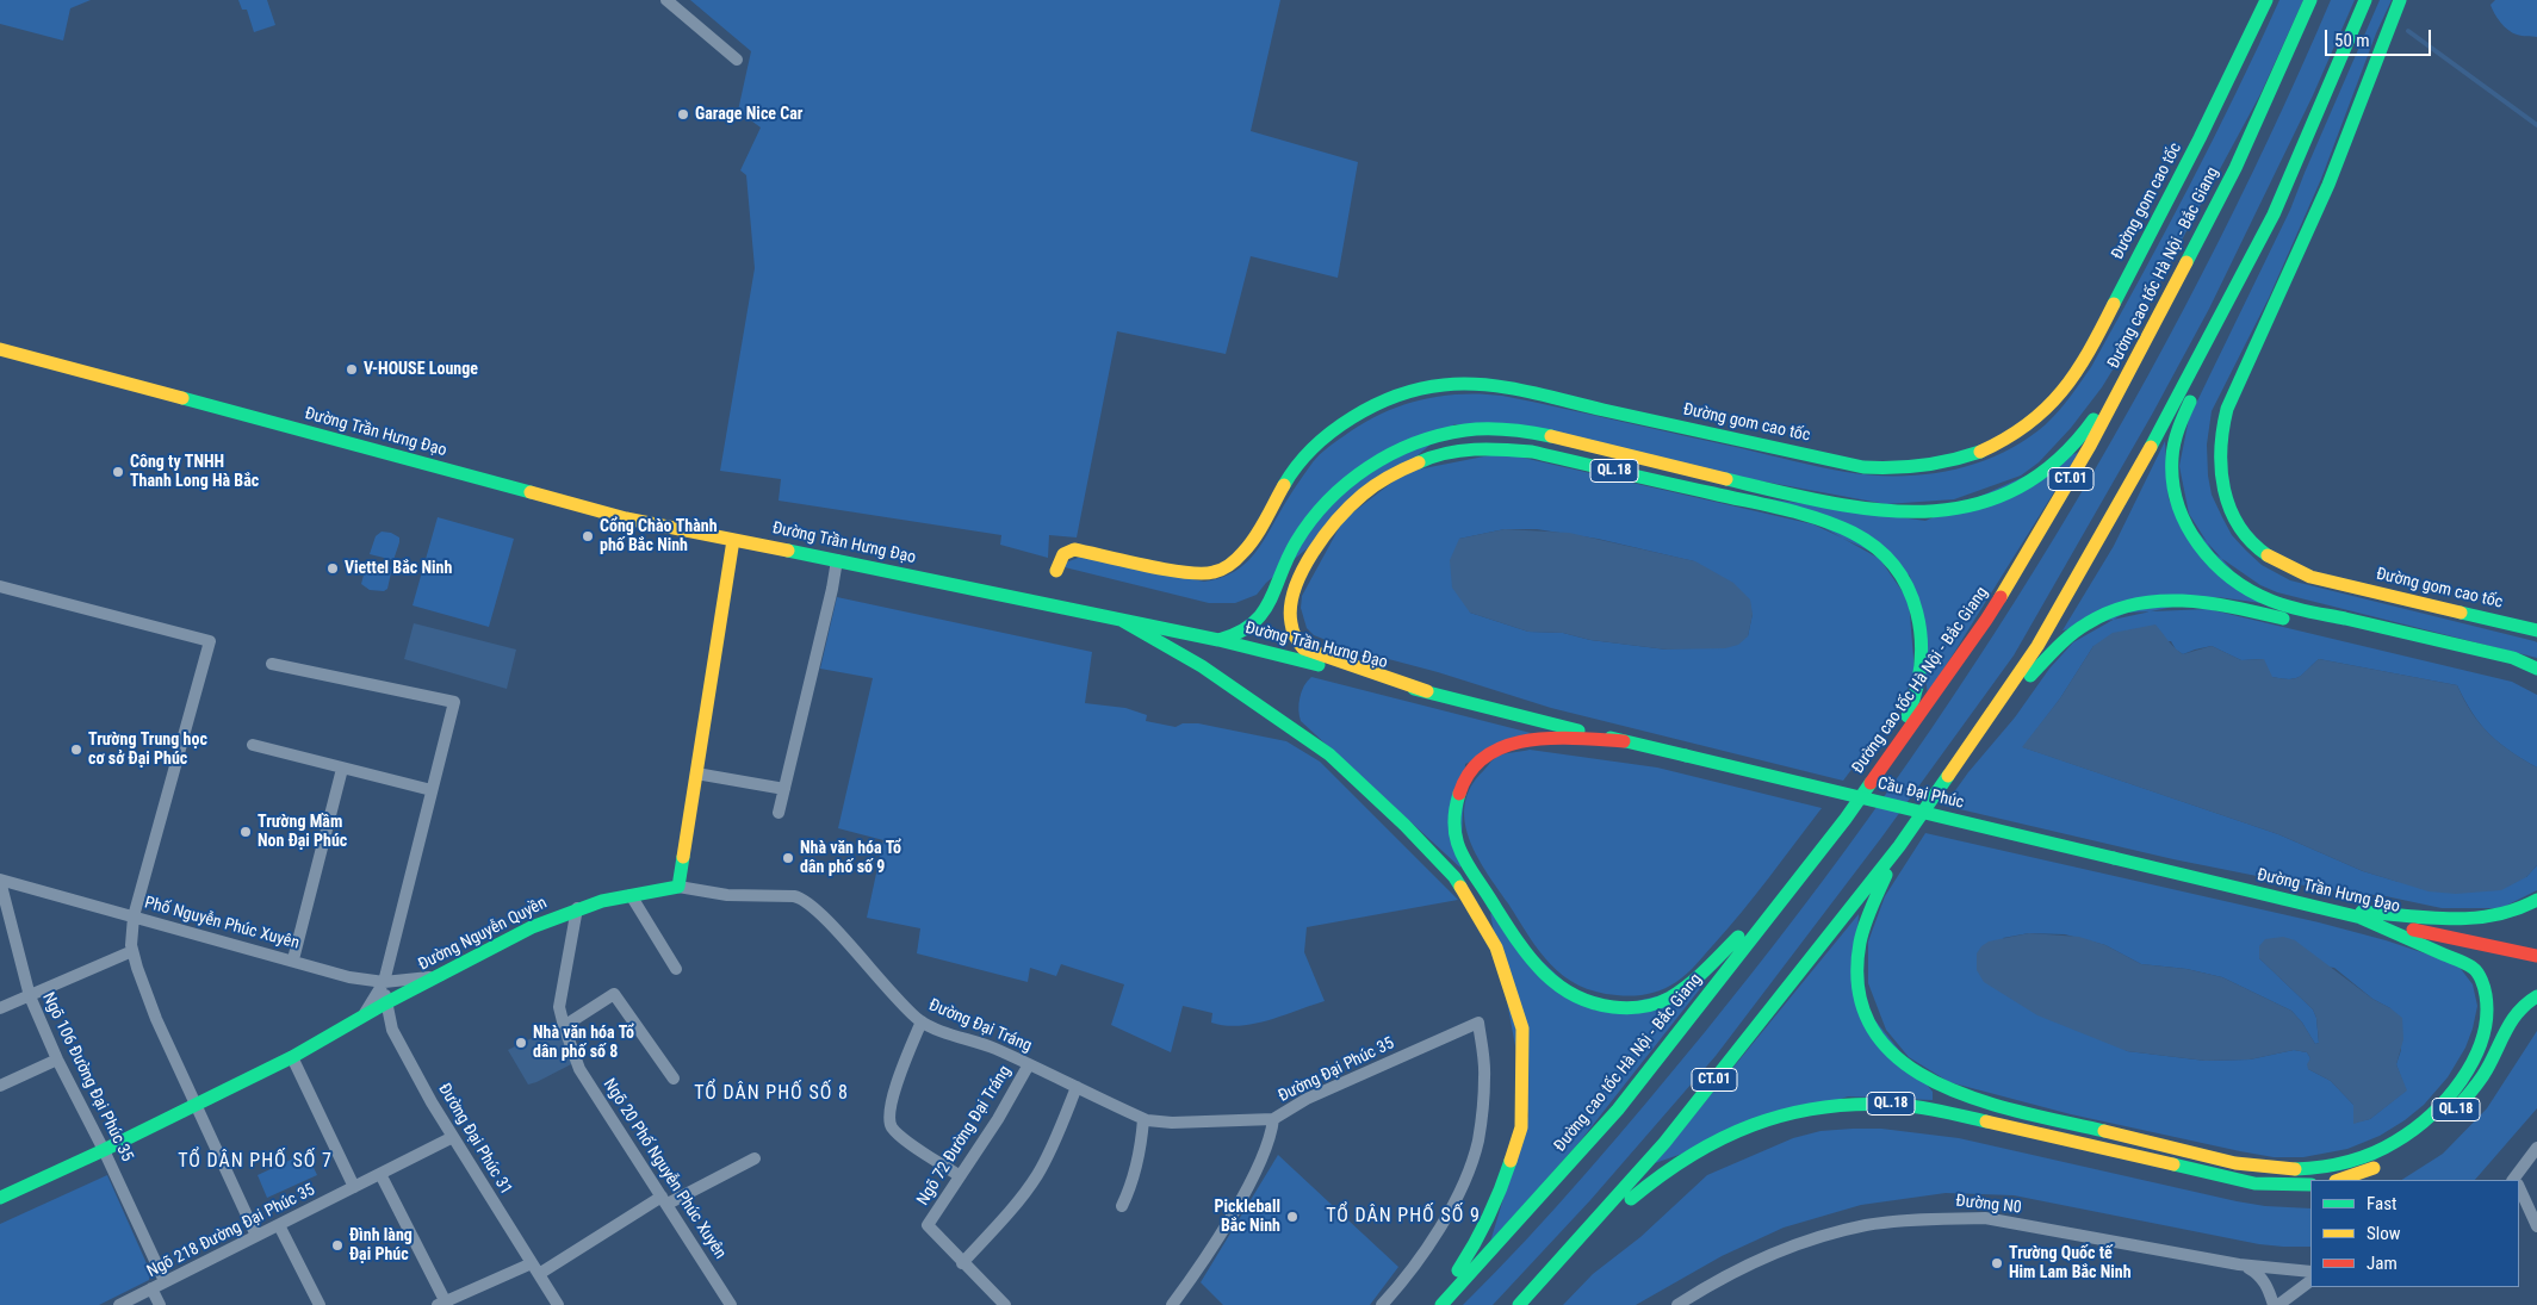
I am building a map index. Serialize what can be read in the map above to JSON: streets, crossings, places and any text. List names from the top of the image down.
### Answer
{
  "streets": {
    "main road": [
      "Đường gom cao tốc",
      "Đường cao tốc Hà Nội - Bắc Giang",
      "Đường Trần Hưng Đạo",
      "QL.18",
      "CT.01",
      "Cầu Đại Phúc",
      "Đường Nguyễn Quyền"
    ],
    "street": [
      "Phố Nguyễn Phúc Xuyên",
      "Đường Đại Tráng",
      "Đường Đại Phúc 35",
      "Ngõ 106 Đường Đại Phúc 35",
      "Ngõ 72 Đường Đại Tráng",
      "Đường Đại Phúc 31",
      "Ngõ 20 Phố Nguyễn Phúc Xuyên",
      "Đường N0",
      "Ngõ 218 Đường Đại Phúc 35"
    ]
  },
  "crossings": [
    ["Đường cao tốc Hà Nội - Bắc Giang", "QL.18"],
    ["Đường Trần Hưng Đạo", "QL.18"],
    ["Đường Trần Hưng Đạo", "Cầu Đại Phúc"],
    ["Phố Nguyễn Phúc Xuyên", "Đường Nguyễn Quyền"],
    ["Phố Nguyễn Phúc Xuyên", "Ngõ 106 Đường Đại Phúc 35"],
    ["Phố Nguyễn Phúc Xuyên", "Đường Đại Phúc 31"],
    ["Đường Nguyễn Quyền", "Đường Đại Tráng"],
    ["Đường Nguyễn Quyền", "Ngõ 106 Đường Đại Phúc 35"],
    ["Đường Nguyễn Quyền", "Đường Đại Phúc 31"],
    ["Đường Nguyễn Quyền", "Ngõ 20 Phố Nguyễn Phúc Xuyên"],
    ["Đường Đại Tráng", "Đường Đại Phúc 35"],
    ["Đường Đại Tráng", "Ngõ 72 Đường Đại Tráng"],
    ["Ngõ 106 Đường Đại Phúc 35", "Ngõ 218 Đường Đại Phúc 35"],
    ["Đường Đại Phúc 31", "Ngõ 218 Đường Đại Phúc 35"]
  ],
  "districts": ["TỔ DÂN PHỐ SỐ 8", "TỔ DÂN PHỐ SỐ 7", "TỔ DÂN PHỐ SỐ 9"],
  "places": [
    "Garage Nice Car",
    "V-HOUSE Lounge",
    "Công ty TNHH Thanh Long Hà Bắc",
    "Cổng Chào Thành phố Bắc Ninh",
    "Viettel Bắc Ninh",
    "Trường Trung học cơ sở Đại Phúc",
    "Trường Mầm Non Đại Phúc",
    "Nhà văn hóa Tổ dân phố số 9",
    "Nhà văn hóa Tổ dân phố số 8",
    "Pickleball Bắc Ninh",
    "Đình làng Đại Phúc",
    "Trường Quốc tế Him Lam Bắc Ninh"
  ],
  "legend": ["Fast", "Slow", "Jam"],
  "scale_bar": "50 m"
}
